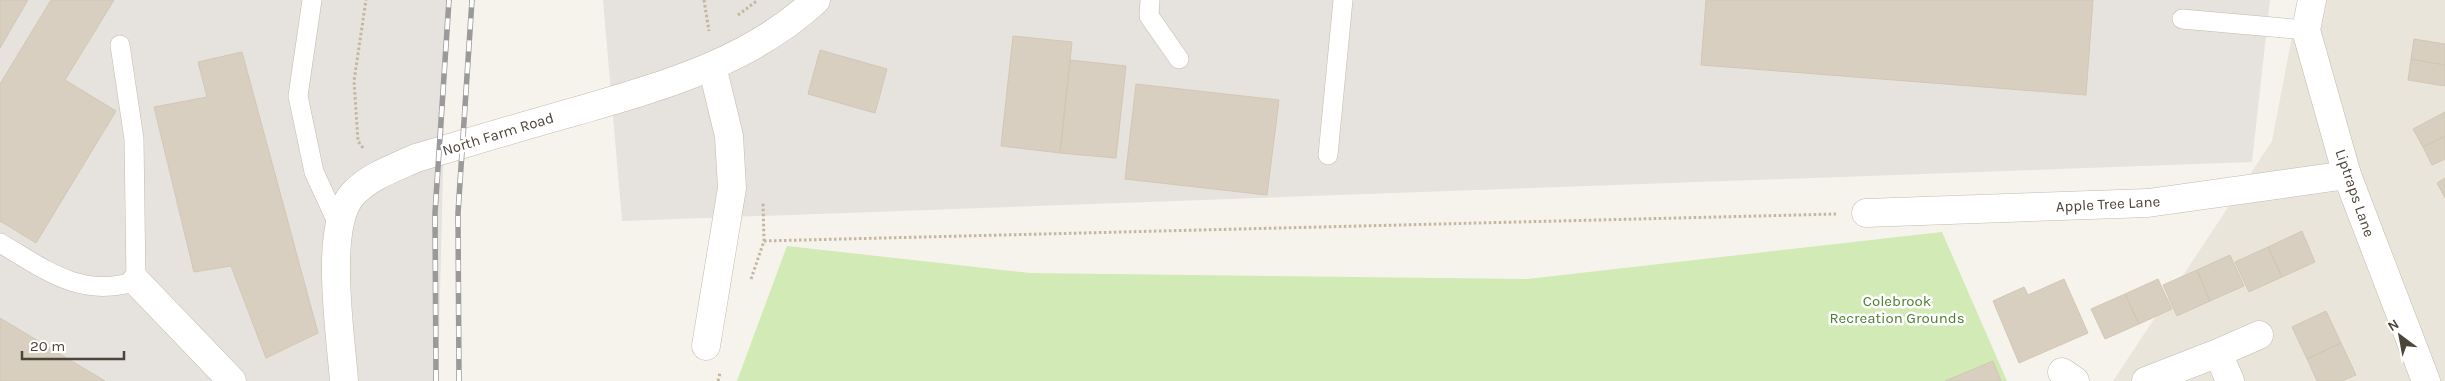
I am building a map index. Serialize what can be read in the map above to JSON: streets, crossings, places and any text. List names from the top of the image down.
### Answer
{
  "streets": {
    "street": ["North Farm Road", "Liptraps Lane", "Apple Tree Lane"]
  },
  "crossings": [
    ["Liptraps Lane", "Apple Tree Lane"]
  ],
  "parks": ["Colebrook Recreation Grounds"],
  "scale_bar": "20 m",
  "north": "top left"
}
